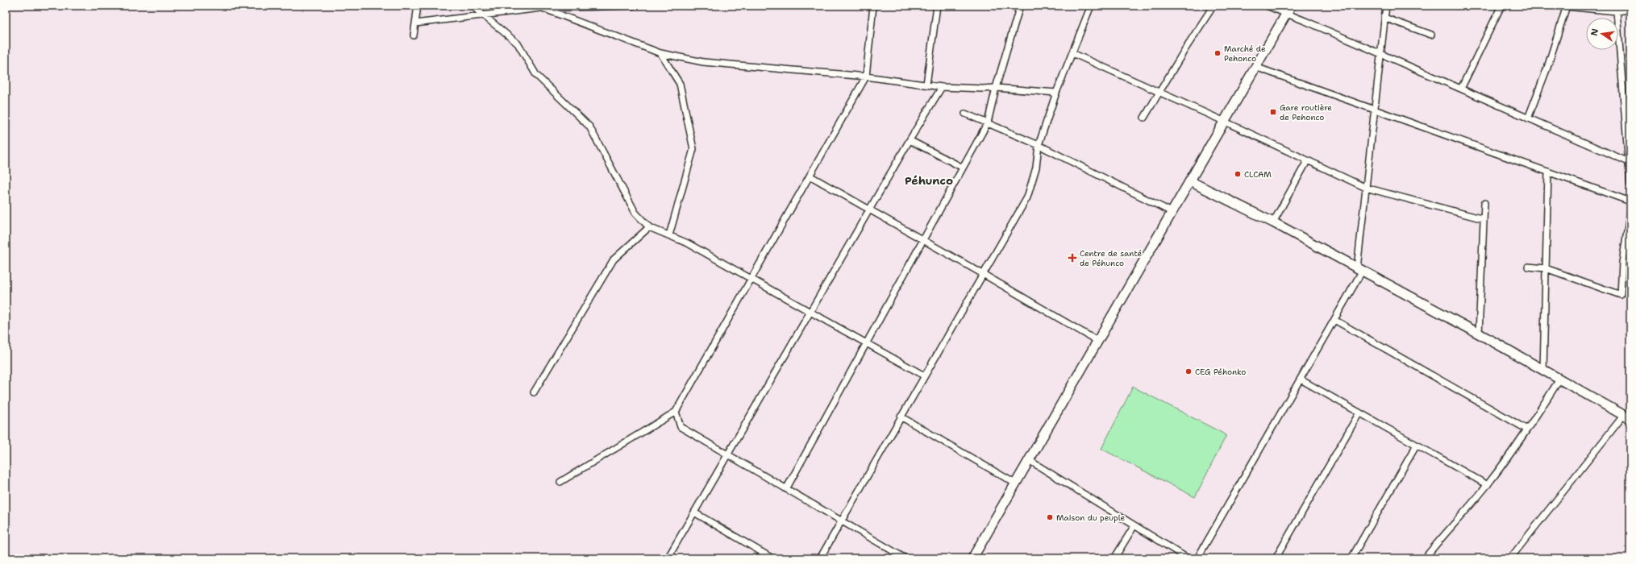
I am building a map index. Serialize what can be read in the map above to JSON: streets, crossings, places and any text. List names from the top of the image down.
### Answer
{
  "districts": ["Péhunco"],
  "places": {
    "other": [
      "Marché de Pehonco",
      "CLCAM",
      "CEG Péhonko",
      "Maison du peuple"
    ],
    "transit": ["Gare routière de Pehonco"],
    "health": ["Centre de santé de Péhunco"]
  },
  "north": "left"
}
